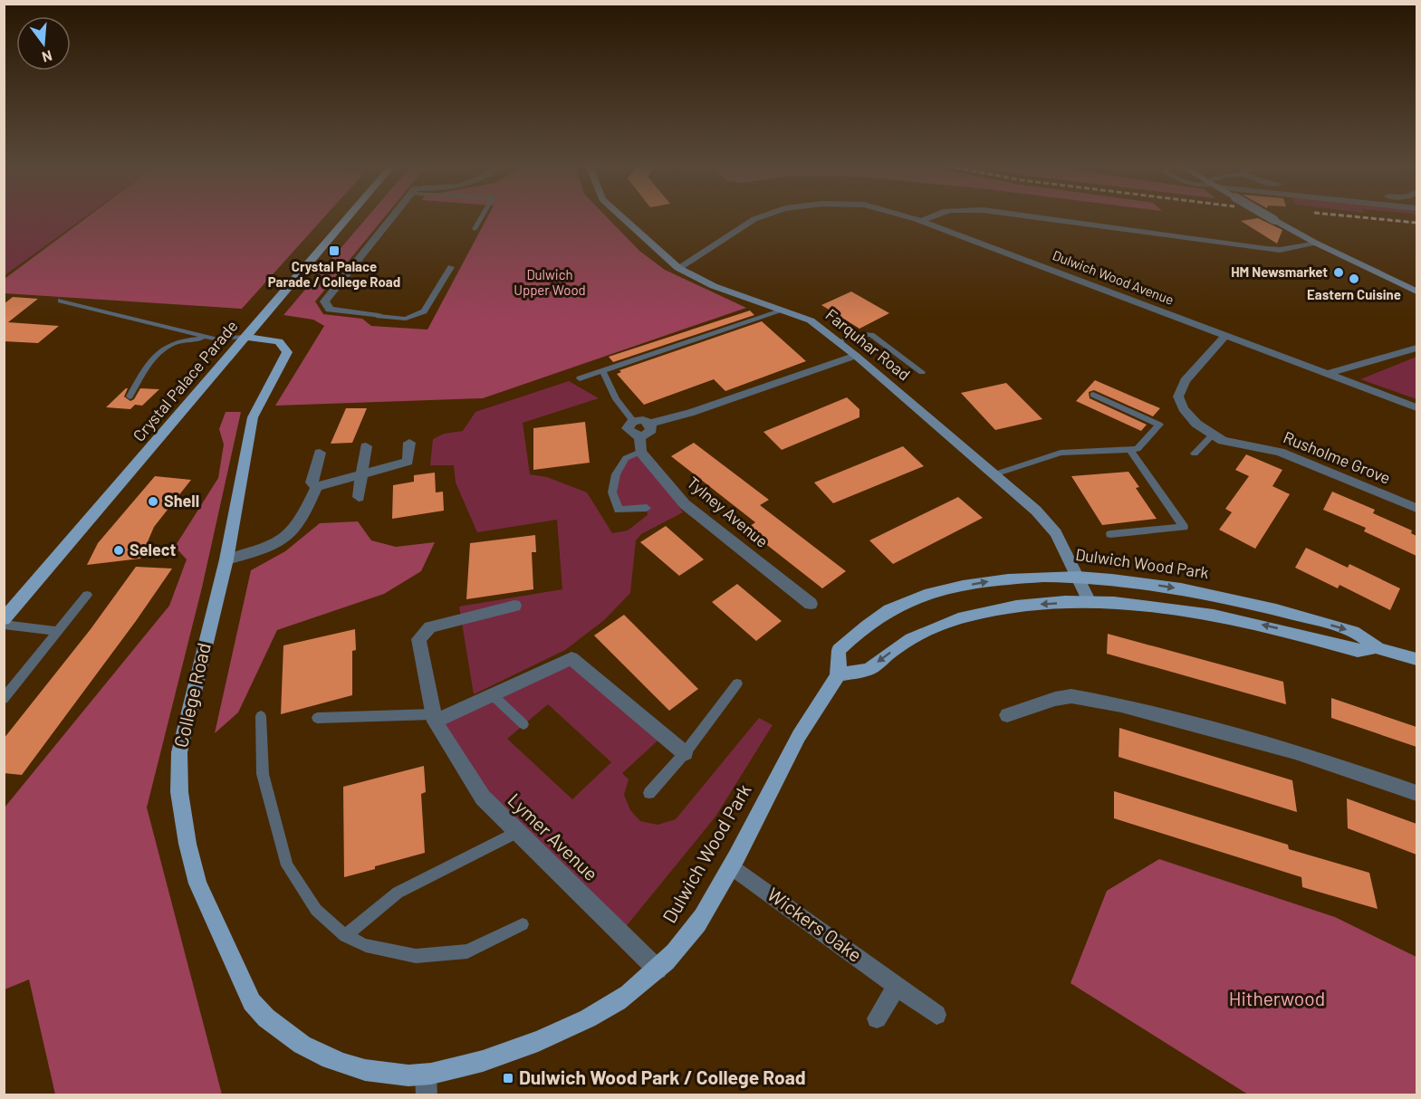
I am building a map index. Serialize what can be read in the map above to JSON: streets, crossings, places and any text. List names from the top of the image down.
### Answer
{
  "streets": {
    "main road": ["Crystal Palace Parade", "Dulwich Wood Park", "College Road"],
    "street": [
      "Dulwich Wood Avenue",
      "Farquhar Road",
      "Rusholme Grove",
      "Tylney Avenue",
      "Lymer Avenue",
      "Wickers Oake"
    ]
  },
  "crossings": [
    ["Dulwich Wood Avenue", "Farquhar Road"],
    ["Dulwich Wood Avenue", "Rusholme Grove"],
    ["Farquhar Road", "Dulwich Wood Park"],
    ["Crystal Palace Parade", "College Road"],
    ["Dulwich Wood Park", "College Road"],
    ["Dulwich Wood Park", "Lymer Avenue"],
    ["Dulwich Wood Park", "Wickers Oake"]
  ],
  "parks": ["Dulwich Upper Wood", "Hitherwood"],
  "places": {
    "transit": ["Crystal Palace Parade / College Road", "Dulwich Wood Park / College Road"],
    "other": [
      "HM Newsmarket",
      "Eastern Cuisine",
      "Shell",
      "Select"
    ]
  },
  "north": "bottom"
}
